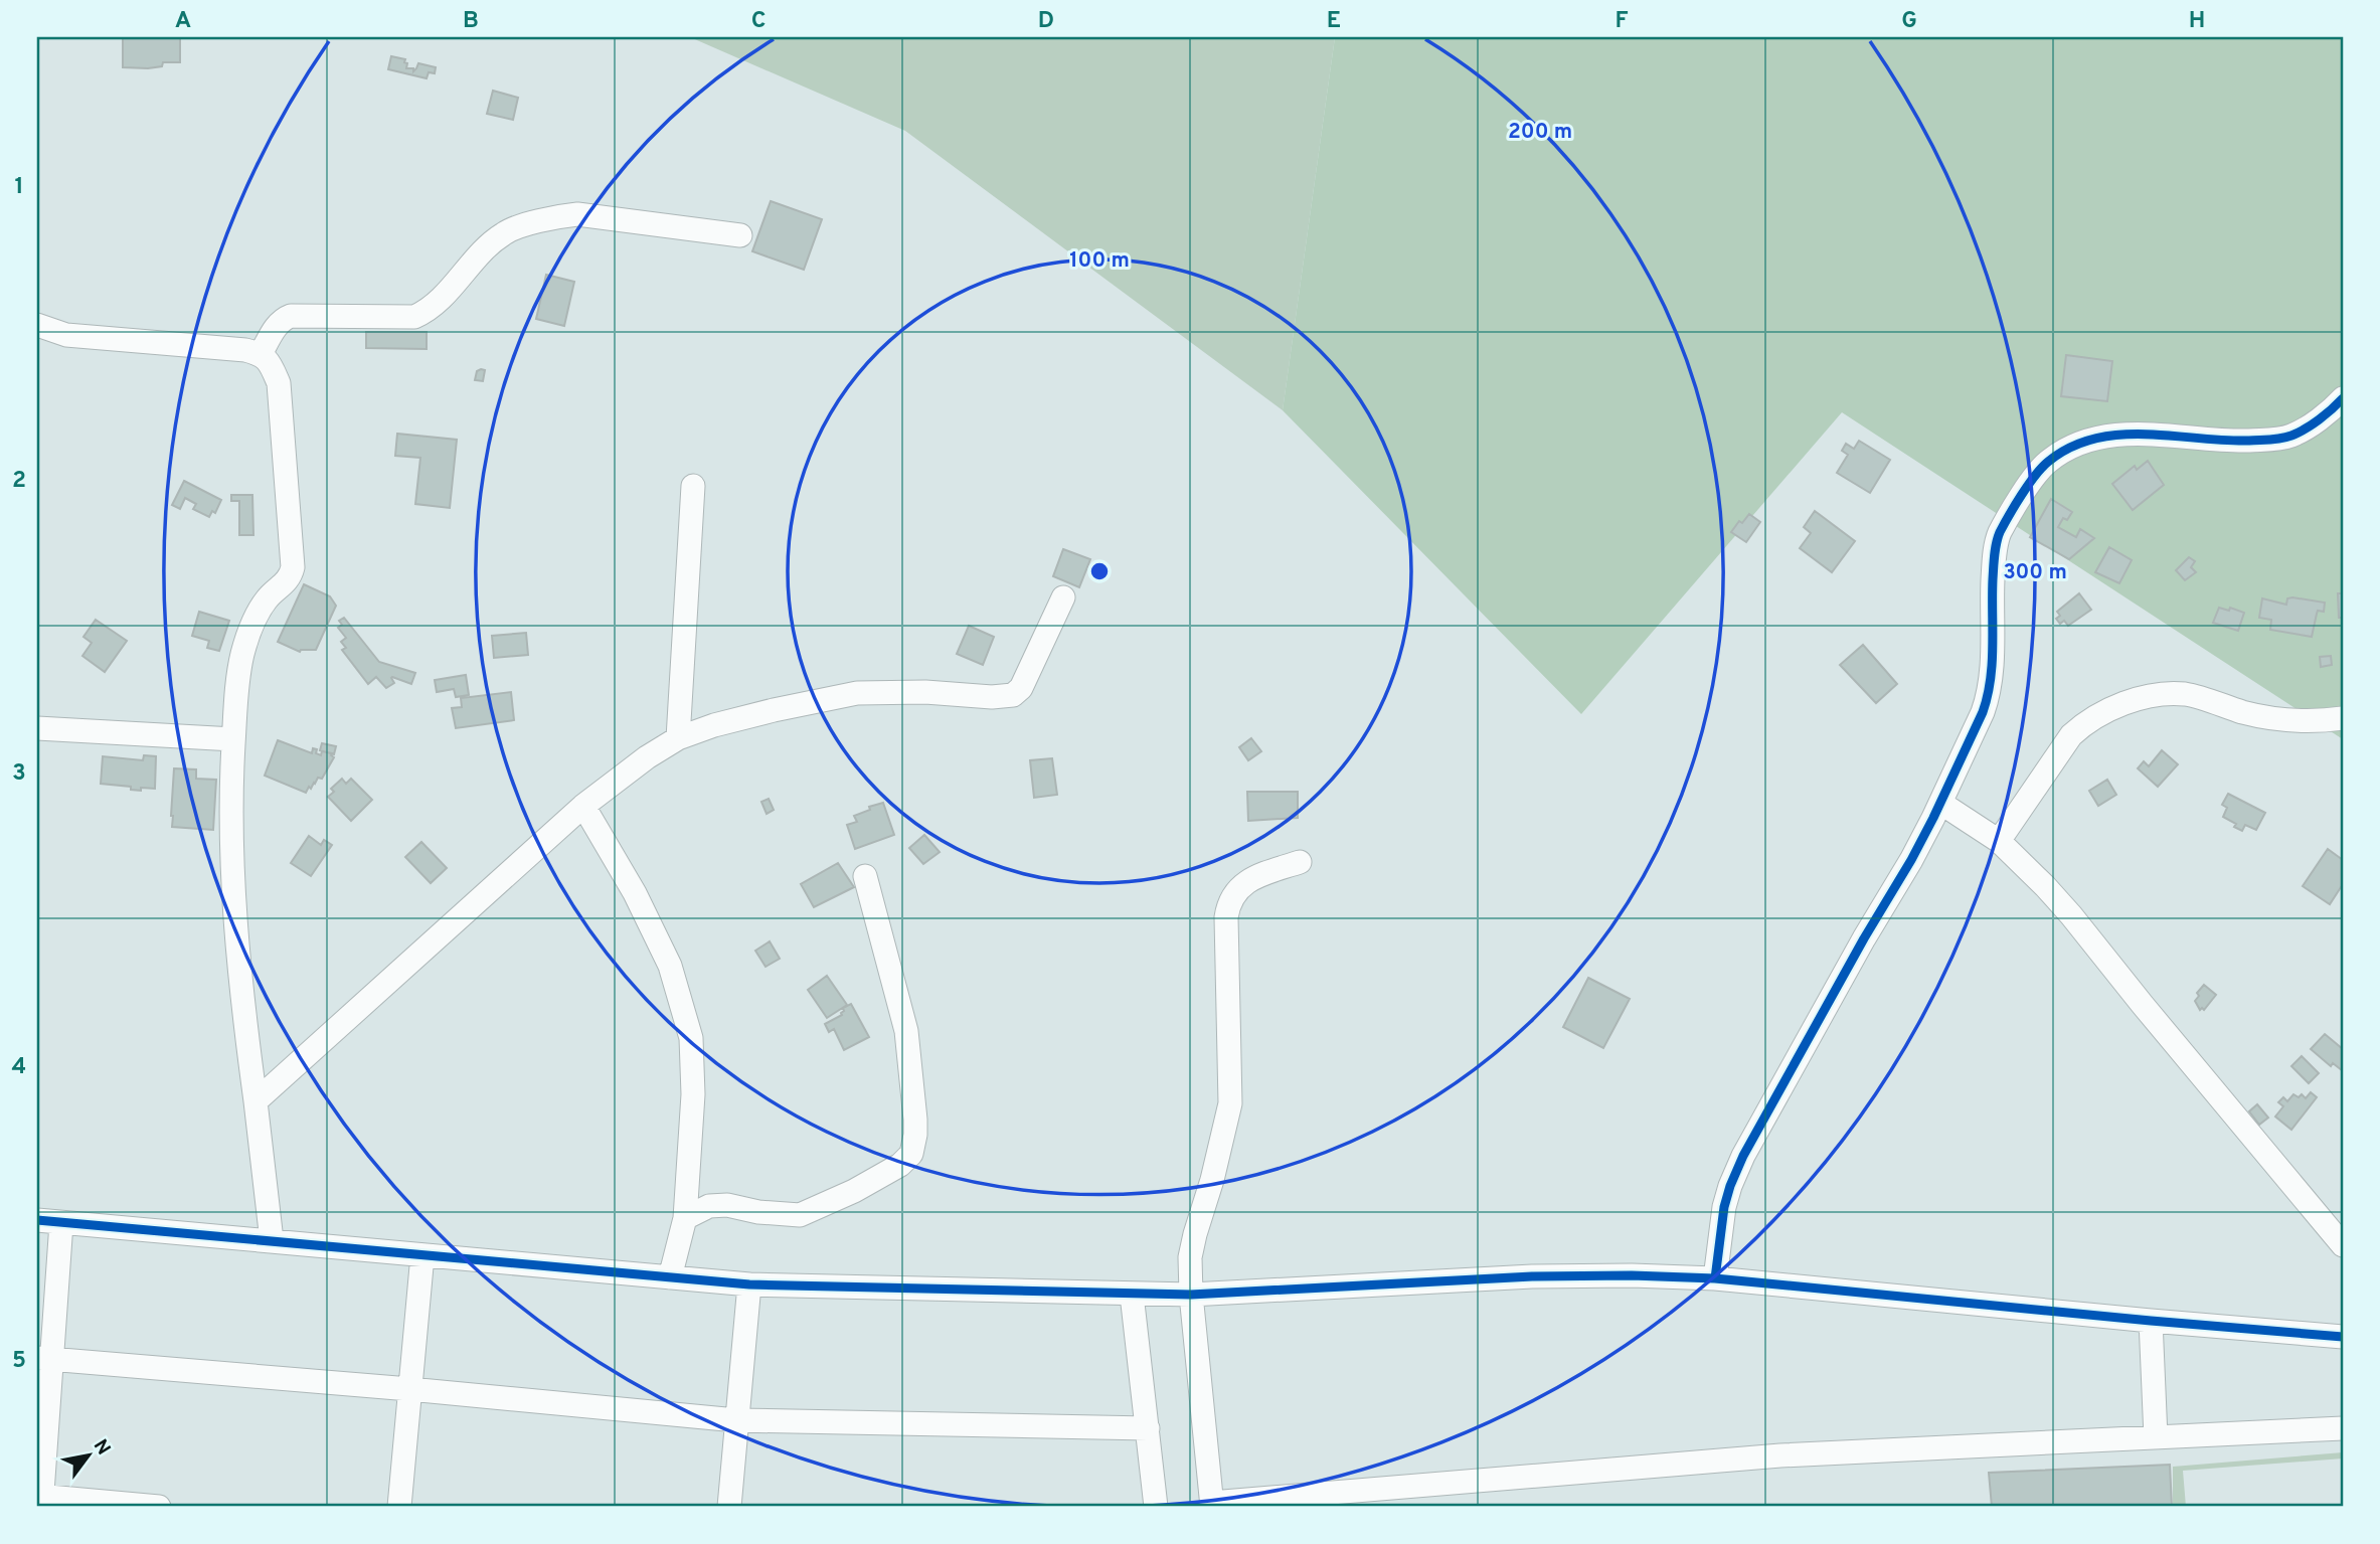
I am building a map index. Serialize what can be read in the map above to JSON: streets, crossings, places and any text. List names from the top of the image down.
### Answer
{
  "north": "top right",
  "grid": {
    "columns": [
      "A",
      "B",
      "C",
      "D",
      "E",
      "F",
      "G",
      "H"
    ],
    "rows": [
      "1",
      "2",
      "3",
      "4",
      "5"
    ]
  },
  "rings": ["200 m", "100 m", "300 m"]
}
